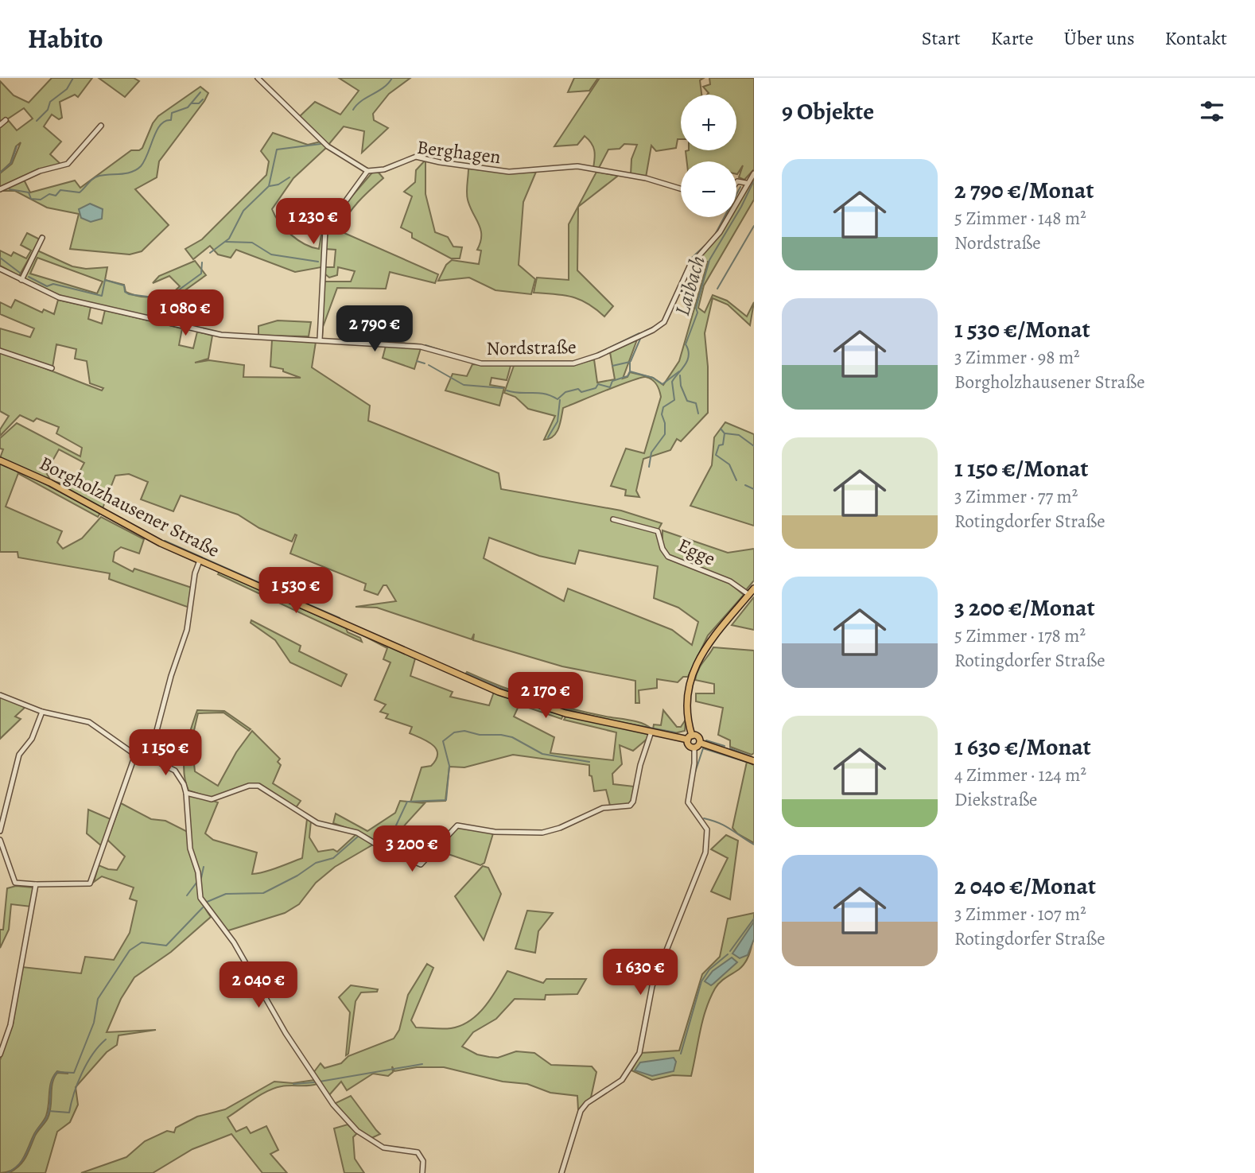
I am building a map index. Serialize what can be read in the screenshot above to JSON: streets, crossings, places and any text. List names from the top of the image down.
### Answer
{
  "streets": {
    "main road": ["Borgholzhausener Straße"],
    "street": ["Berghagen", "Nordstraße", "Egge"]
  },
  "water": ["Laibach"],
  "page": {
    "header": "Habito",
    "nav": [
      "Start",
      "Karte",
      "Über uns",
      "Kontakt"
    ],
    "heading": "9 Objekte",
    "map_buttons": ["+", "−"],
    "list": [
      {
        "name": "2 790 €/Monat",
        "note": "5 Zimmer · 148 m² · Nordstraße"
      },
      {
        "name": "1 530 €/Monat",
        "note": "3 Zimmer · 98 m² · Borgholzhausener Straße"
      },
      {
        "name": "1 150 €/Monat",
        "note": "3 Zimmer · 77 m² · Rotingdorfer Straße"
      },
      {
        "name": "3 200 €/Monat",
        "note": "5 Zimmer · 178 m² · Rotingdorfer Straße"
      },
      {
        "name": "1 630 €/Monat",
        "note": "4 Zimmer · 124 m² · Diekstraße"
      },
      {
        "name": "2 040 €/Monat",
        "note": "3 Zimmer · 107 m² · Rotingdorfer Straße"
      }
    ],
    "price": [
      "1 230 €",
      "1 080 €",
      "2 790 €",
      "1 530 €",
      "2 170 €",
      "1 150 €",
      "3 200 €",
      "1 630 €",
      "2 040 €"
    ]
  }
}
